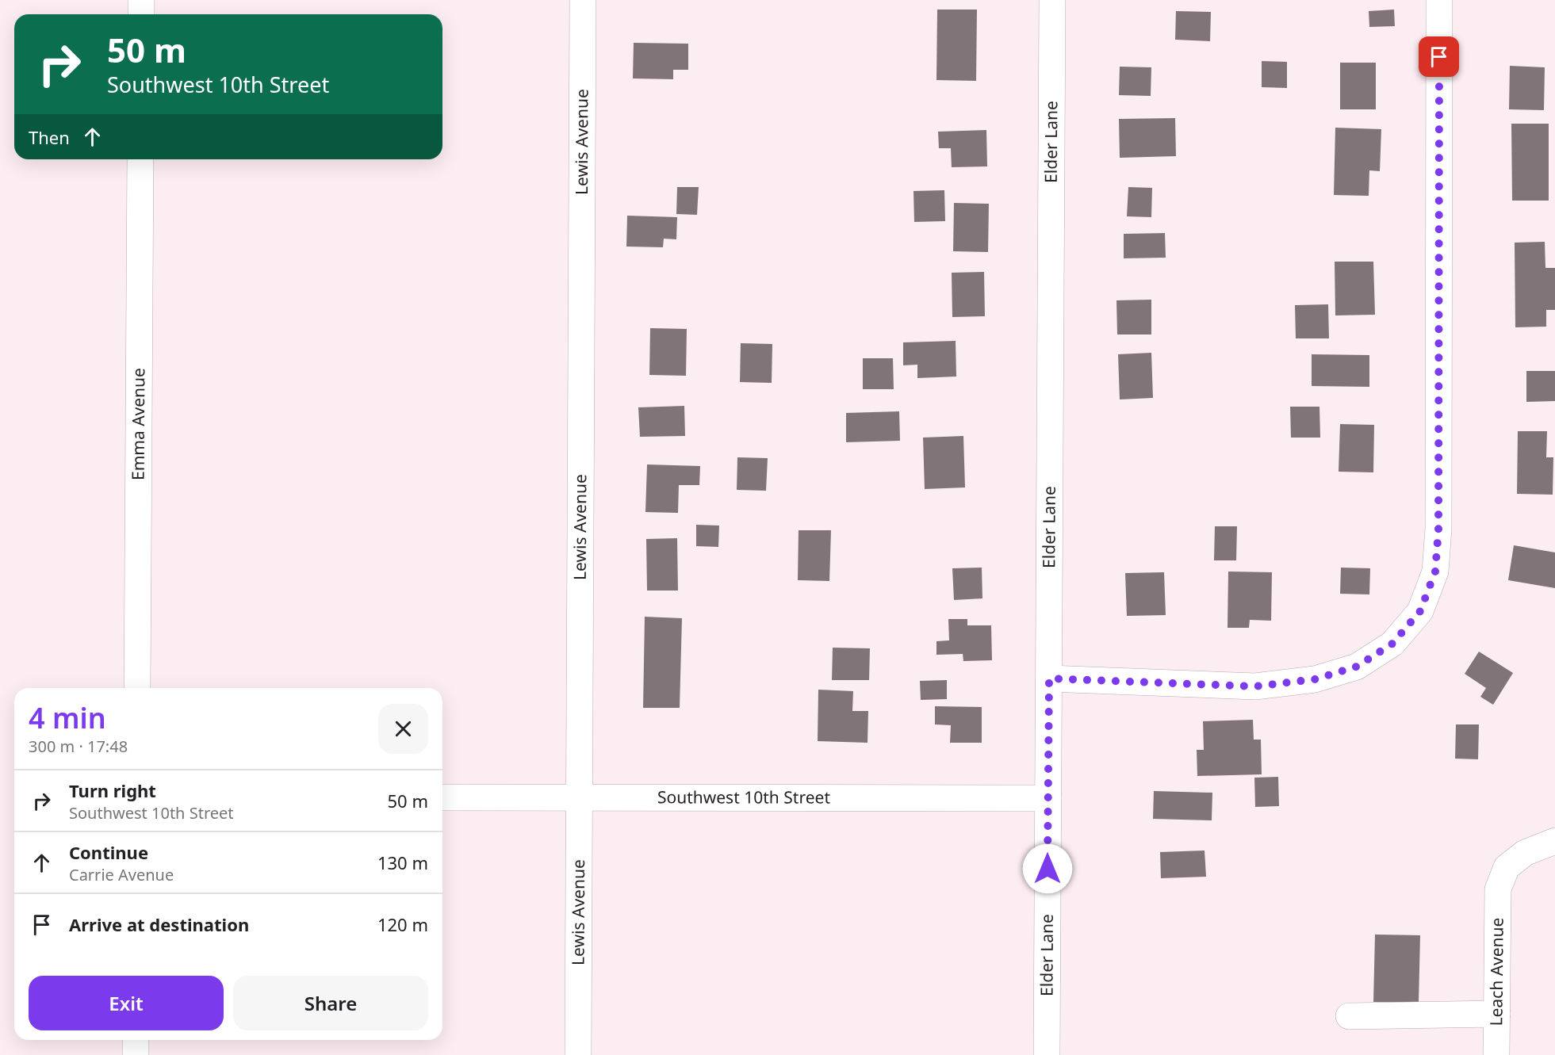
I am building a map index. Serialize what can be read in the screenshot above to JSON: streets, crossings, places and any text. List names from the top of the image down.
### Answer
{
  "streets": {
    "street": [
      "Lewis Avenue",
      "Elder Lane",
      "Emma Avenue",
      "Southwest 10th Street",
      "Leach Avenue"
    ]
  },
  "crossings": [
    ["Lewis Avenue", "Southwest 10th Street"],
    ["Elder Lane", "Southwest 10th Street"]
  ],
  "page": {
    "turn": ["50 m", "Southwest 10th Street"],
    "then": "Then",
    "heading": ["4 min", "300 m · 17:48"],
    "list": [
      {
        "name": "Turn right",
        "note": "Southwest 10th Street",
        "value": "50 m"
      },
      {
        "name": "Continue",
        "note": "Carrie Avenue",
        "value": "130 m"
      },
      {
        "name": "Arrive at destination",
        "value": "120 m"
      }
    ],
    "buttons": ["Exit", "Share"]
  }
}
